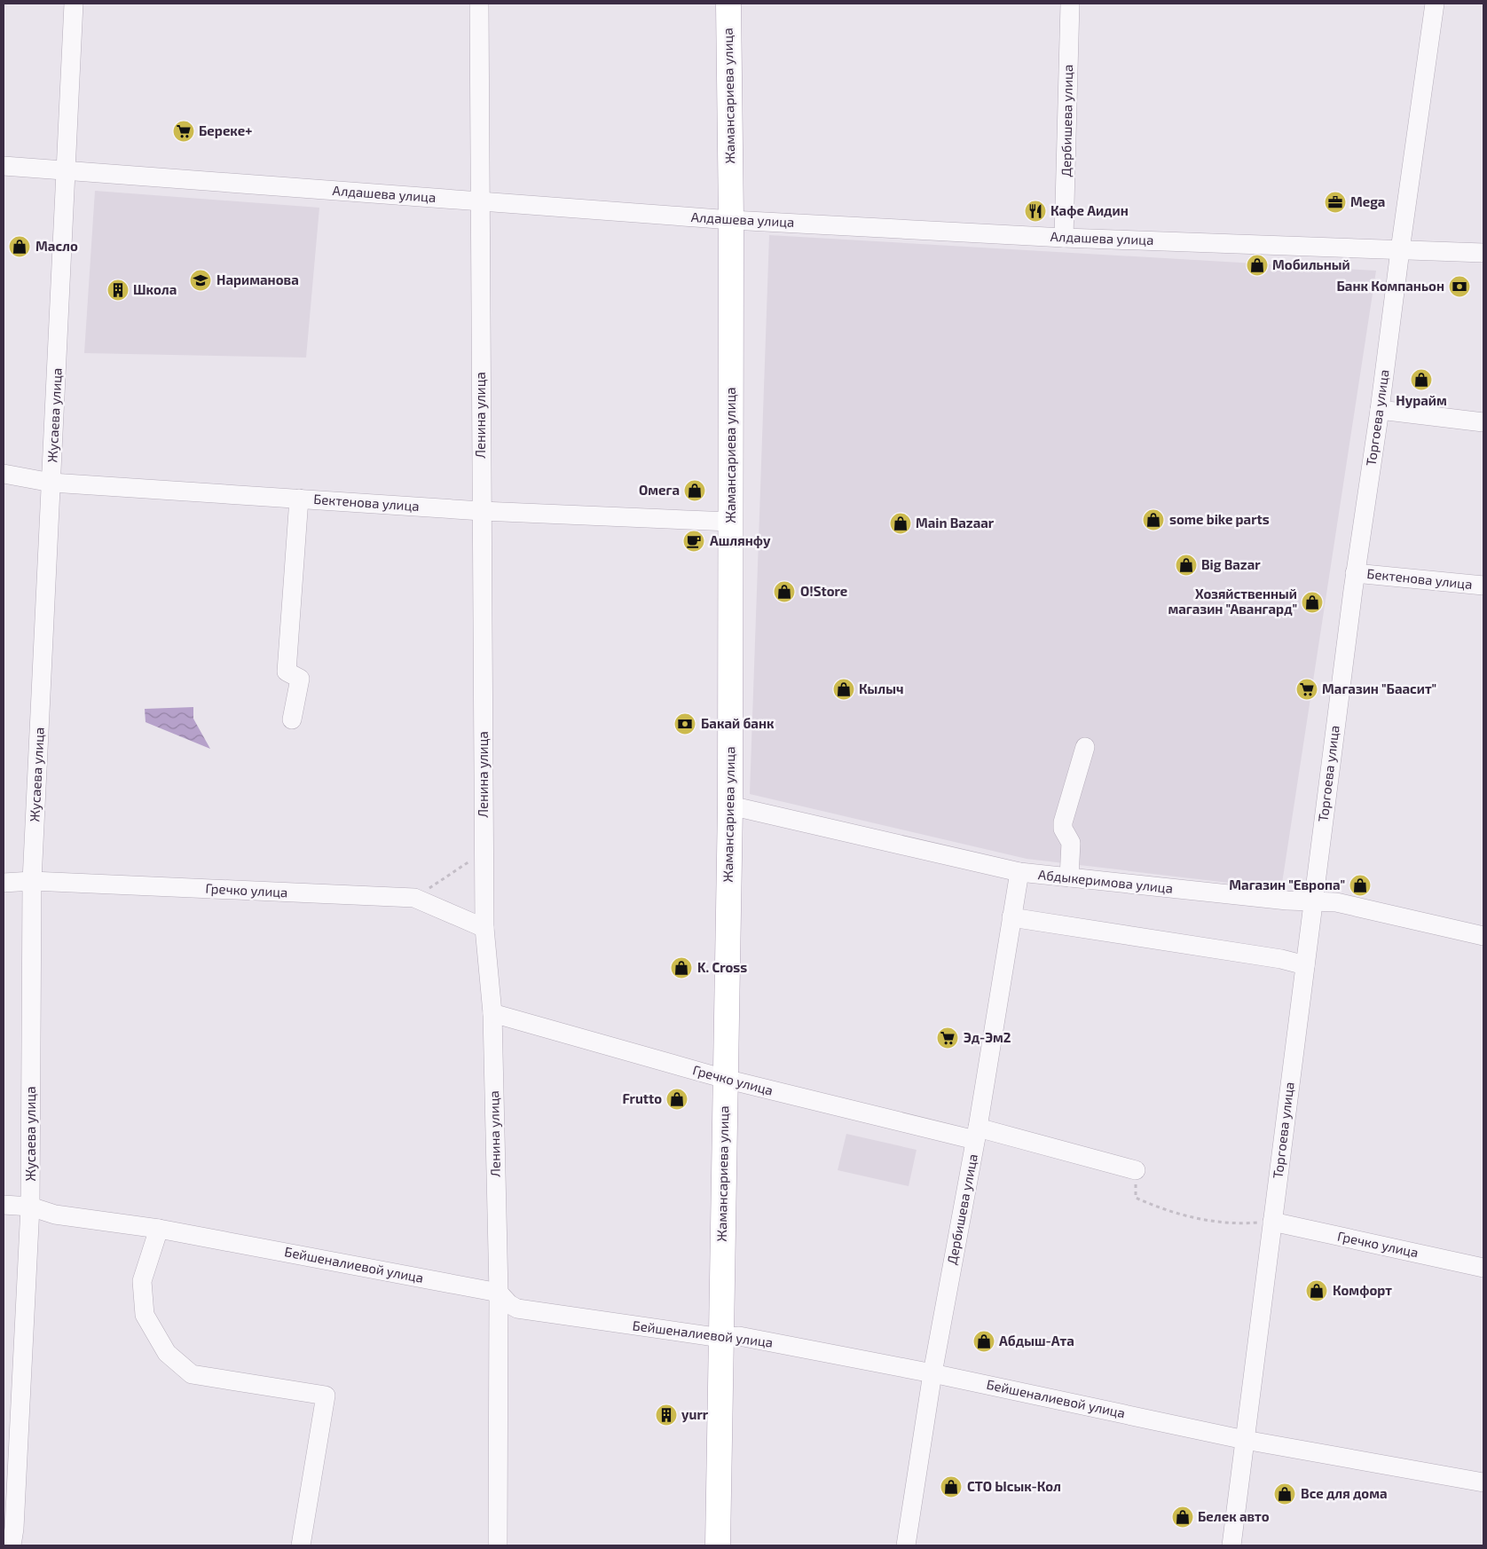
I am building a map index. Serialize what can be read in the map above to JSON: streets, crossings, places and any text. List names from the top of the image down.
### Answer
{
  "streets": {
    "main road": ["Жамансариева улица"],
    "street": [
      "Дербишева улица",
      "Алдашева улица",
      "Жусаева улица",
      "Ленина улица",
      "Торгоева улица",
      "Бектенова улица",
      "Абдыкеримова улица",
      "Гречко улица",
      "Бейшеналиевой улица"
    ]
  },
  "crossings": [
    ["Жамансариева улица", "Алдашева улица"],
    ["Жамансариева улица", "Бектенова улица"],
    ["Жамансариева улица", "Абдыкеримова улица"],
    ["Жамансариева улица", "Гречко улица"],
    ["Жамансариева улица", "Бейшеналиевой улица"],
    ["Дербишева улица", "Алдашева улица"],
    ["Дербишева улица", "Абдыкеримова улица"],
    ["Дербишева улица", "Гречко улица"],
    ["Дербишева улица", "Бейшеналиевой улица"],
    ["Алдашева улица", "Жусаева улица"],
    ["Алдашева улица", "Ленина улица"],
    ["Алдашева улица", "Торгоева улица"],
    ["Жусаева улица", "Бектенова улица"],
    ["Жусаева улица", "Гречко улица"],
    ["Жусаева улица", "Бейшеналиевой улица"],
    ["Ленина улица", "Бектенова улица"],
    ["Ленина улица", "Гречко улица"],
    ["Ленина улица", "Бейшеналиевой улица"],
    ["Торгоева улица", "Бектенова улица"],
    ["Торгоева улица", "Абдыкеримова улица"],
    ["Торгоева улица", "Гречко улица"],
    ["Торгоева улица", "Бейшеналиевой улица"]
  ],
  "places": {
    "supermarket": ["Береке+", "Магазин \"Баасит\"", "Эд-Эм2"],
    "office": ["Mega"],
    "restaurant": ["Кафе Аидин"],
    "shop": [
      "Масло",
      "Мобильный",
      "Нурайм",
      "Омега",
      "some bike parts",
      "Main Bazaar",
      "Big Bazar",
      "O!Store",
      "Хозяйственный магазин \"Авангард\"",
      "Кылыч",
      "Магазин \"Европа\"",
      "K. Cross",
      "Frutto",
      "Комфорт",
      "Абдыш-Ата",
      "СТО Ысык-Кол",
      "Все для дома",
      "Белек авто"
    ],
    "school or university": ["Нариманова"],
    "bank": ["Банк Компаньон", "Бакай банк"],
    "building": ["Школа", "yurr"],
    "cafe": ["Ашлянфу"]
  }
}
